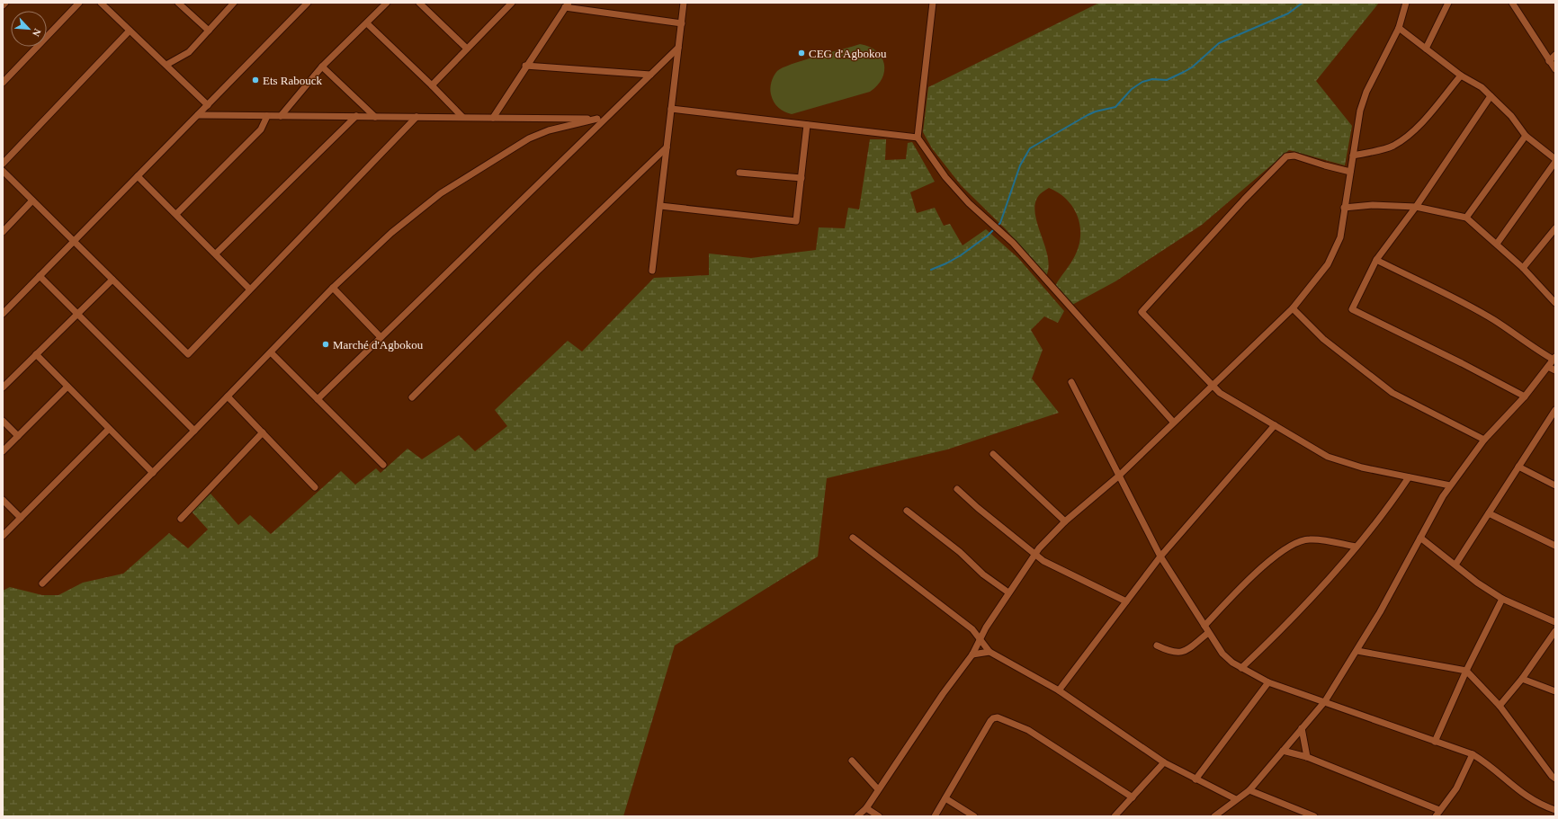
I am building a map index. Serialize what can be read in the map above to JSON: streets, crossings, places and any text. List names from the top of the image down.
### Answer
{
  "places": ["CEG d'Agbokou", "Ets Rabouck", "Marché d'Agbokou"],
  "north": "bottom right"
}
